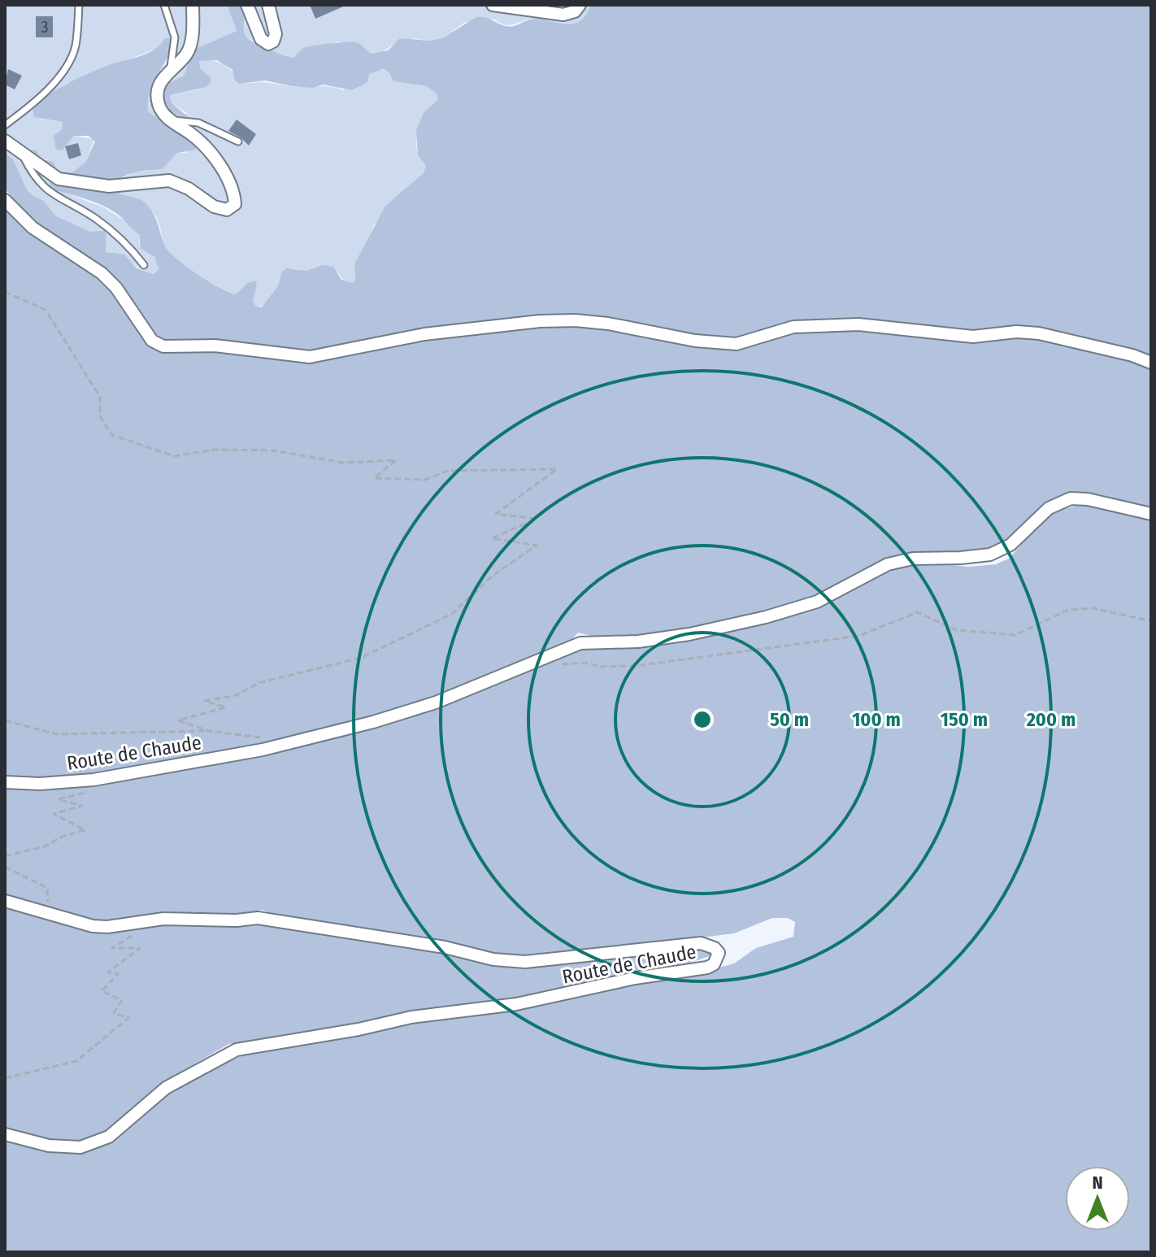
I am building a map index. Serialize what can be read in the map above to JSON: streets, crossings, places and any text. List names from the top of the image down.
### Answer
{
  "streets": {
    "street": ["Route de Chaude"]
  },
  "house_numbers": ["3"],
  "north": "top",
  "rings": [
    "50 m",
    "100 m",
    "150 m",
    "200 m"
  ]
}
